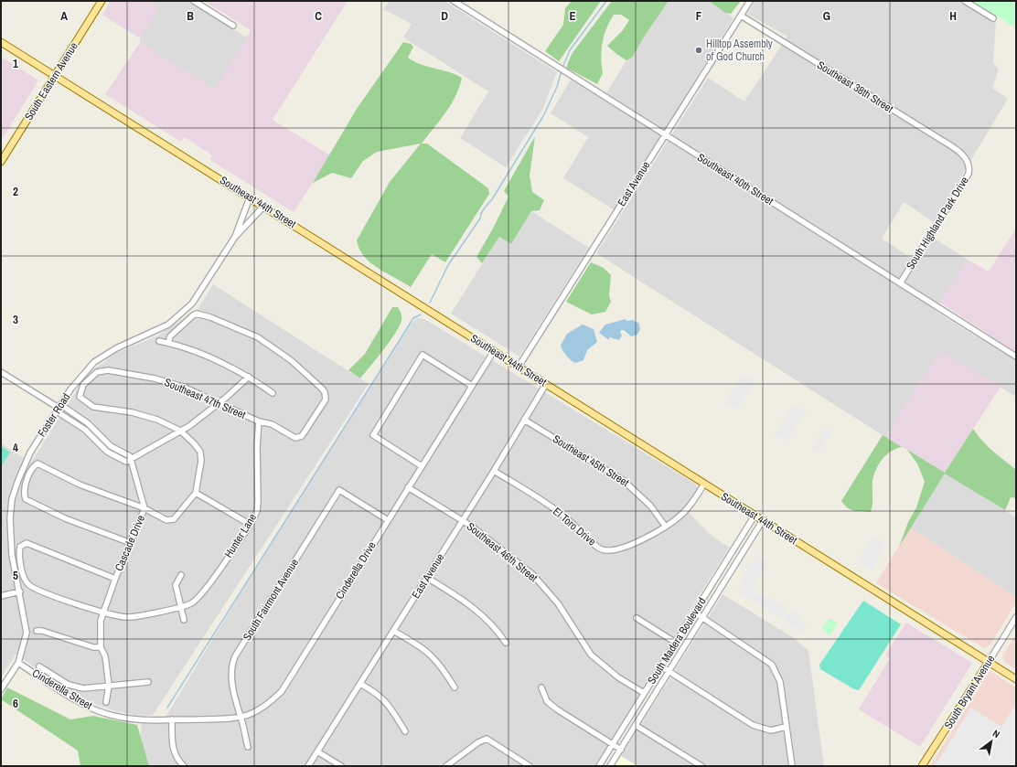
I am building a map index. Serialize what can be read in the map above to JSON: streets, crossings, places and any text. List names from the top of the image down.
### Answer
{
  "streets": {
    "main road": ["South Eastern Avenue", "Southeast 44th Street", "South Bryant Avenue"],
    "street": [
      "Southeast 38th Street",
      "Southeast 40th Street",
      "East Avenue",
      "South Highland Park Drive",
      "Southeast 47th Street",
      "Foster Road",
      "Southeast 45th Street",
      "El Toro Drive",
      "Hunter Lane",
      "Cascade Drive",
      "Southeast 46th Street",
      "Cinderella Drive",
      "South Fairmont Avenue",
      "South Madera Boulevard",
      "Cinderella Street"
    ]
  },
  "crossings": [
    ["South Eastern Avenue", "Southeast 44th Street"],
    ["Southeast 38th Street", "East Avenue"],
    ["Southeast 38th Street", "South Highland Park Drive"],
    ["Southeast 40th Street", "East Avenue"],
    ["Southeast 40th Street", "South Highland Park Drive"],
    ["East Avenue", "Southeast 44th Street"],
    ["East Avenue", "Southeast 45th Street"],
    ["East Avenue", "El Toro Drive"],
    ["East Avenue", "Southeast 46th Street"],
    ["Southeast 44th Street", "Foster Road"],
    ["Southeast 44th Street", "El Toro Drive"],
    ["Southeast 44th Street", "Cinderella Drive"],
    ["Southeast 44th Street", "South Madera Boulevard"],
    ["Southeast 44th Street", "South Bryant Avenue"],
    ["Southeast 47th Street", "Hunter Lane"],
    ["Southeast 47th Street", "Cascade Drive"],
    ["Foster Road", "Cinderella Street"],
    ["Southeast 45th Street", "El Toro Drive"],
    ["Hunter Lane", "Cascade Drive"],
    ["Southeast 46th Street", "Cinderella Drive"],
    ["Southeast 46th Street", "South Madera Boulevard"],
    ["Cinderella Drive", "South Fairmont Avenue"],
    ["Cinderella Drive", "Cinderella Street"]
  ],
  "places": ["Hilltop Assembly of God Church"],
  "north": "top right",
  "grid": {
    "columns": [
      "A",
      "B",
      "C",
      "D",
      "E",
      "F",
      "G",
      "H"
    ],
    "rows": [
      "1",
      "2",
      "3",
      "4",
      "5",
      "6"
    ]
  }
}
